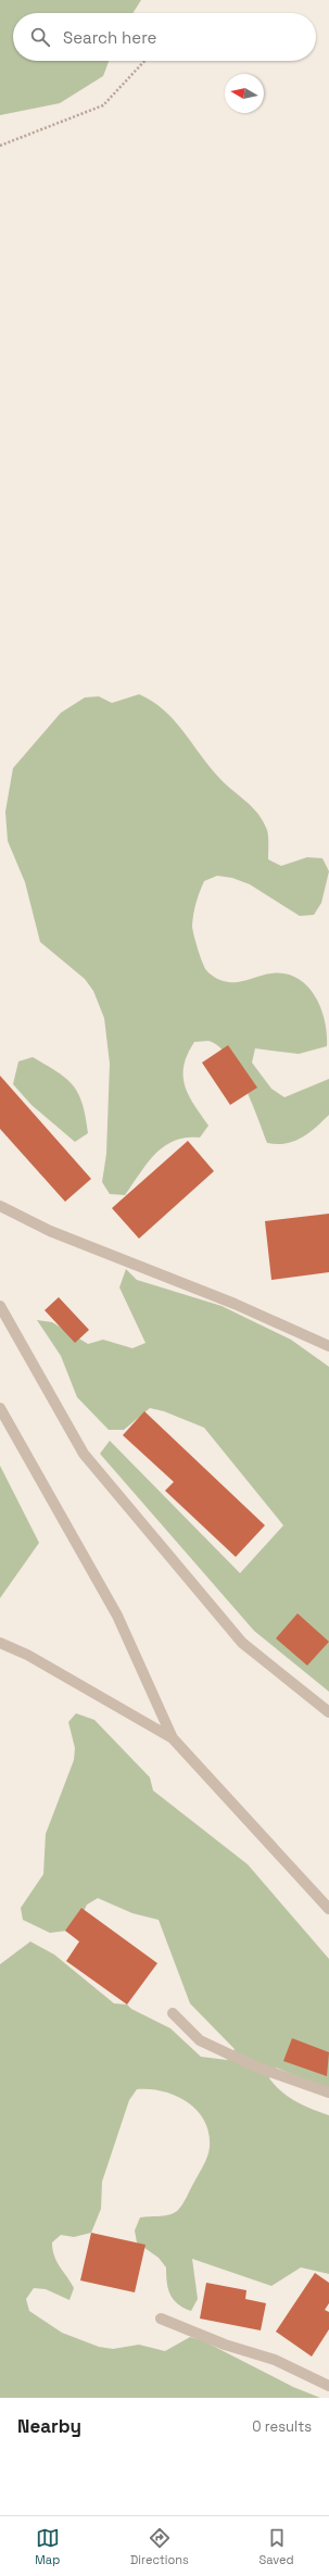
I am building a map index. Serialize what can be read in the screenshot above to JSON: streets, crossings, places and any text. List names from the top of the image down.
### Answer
{
  "north": "left",
  "page": {
    "search": "Search here",
    "heading": ["Nearby", "0 results"],
    "nav": ["Map", "Directions", "Saved"]
  }
}
